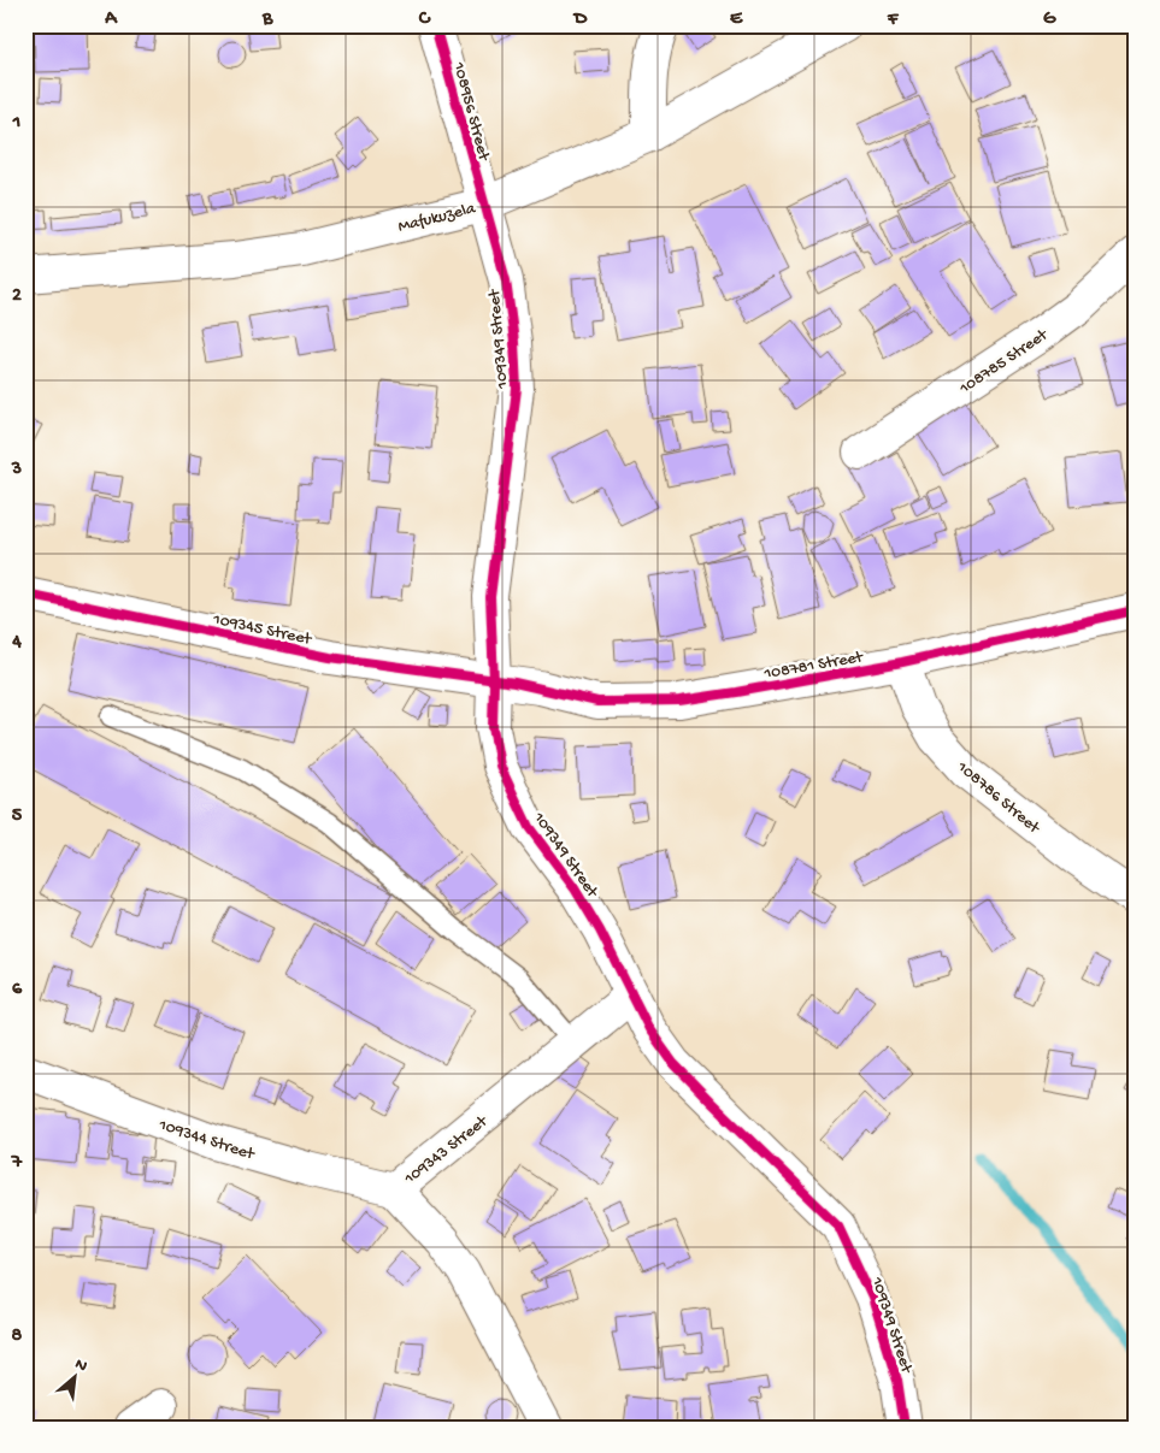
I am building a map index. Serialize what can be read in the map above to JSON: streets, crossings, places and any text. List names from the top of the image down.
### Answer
{
  "streets": {
    "street": [
      "108956 Street",
      "Mafukuzela",
      "109349 Street",
      "108785 Street",
      "109345 Street",
      "108781 Street",
      "108786 Street",
      "109344 Street",
      "109343 Street"
    ]
  },
  "crossings": [
    ["108956 Street", "Mafukuzela"],
    ["108956 Street", "109349 Street"],
    ["Mafukuzela", "109349 Street"],
    ["109349 Street", "109345 Street"],
    ["109349 Street", "108781 Street"],
    ["109349 Street", "109343 Street"],
    ["109345 Street", "108781 Street"],
    ["108781 Street", "108786 Street"],
    ["109344 Street", "109343 Street"]
  ],
  "north": "top right",
  "grid": {
    "columns": [
      "A",
      "B",
      "C",
      "D",
      "E",
      "F",
      "G"
    ],
    "rows": [
      "1",
      "2",
      "3",
      "4",
      "5",
      "6",
      "7",
      "8"
    ]
  }
}
